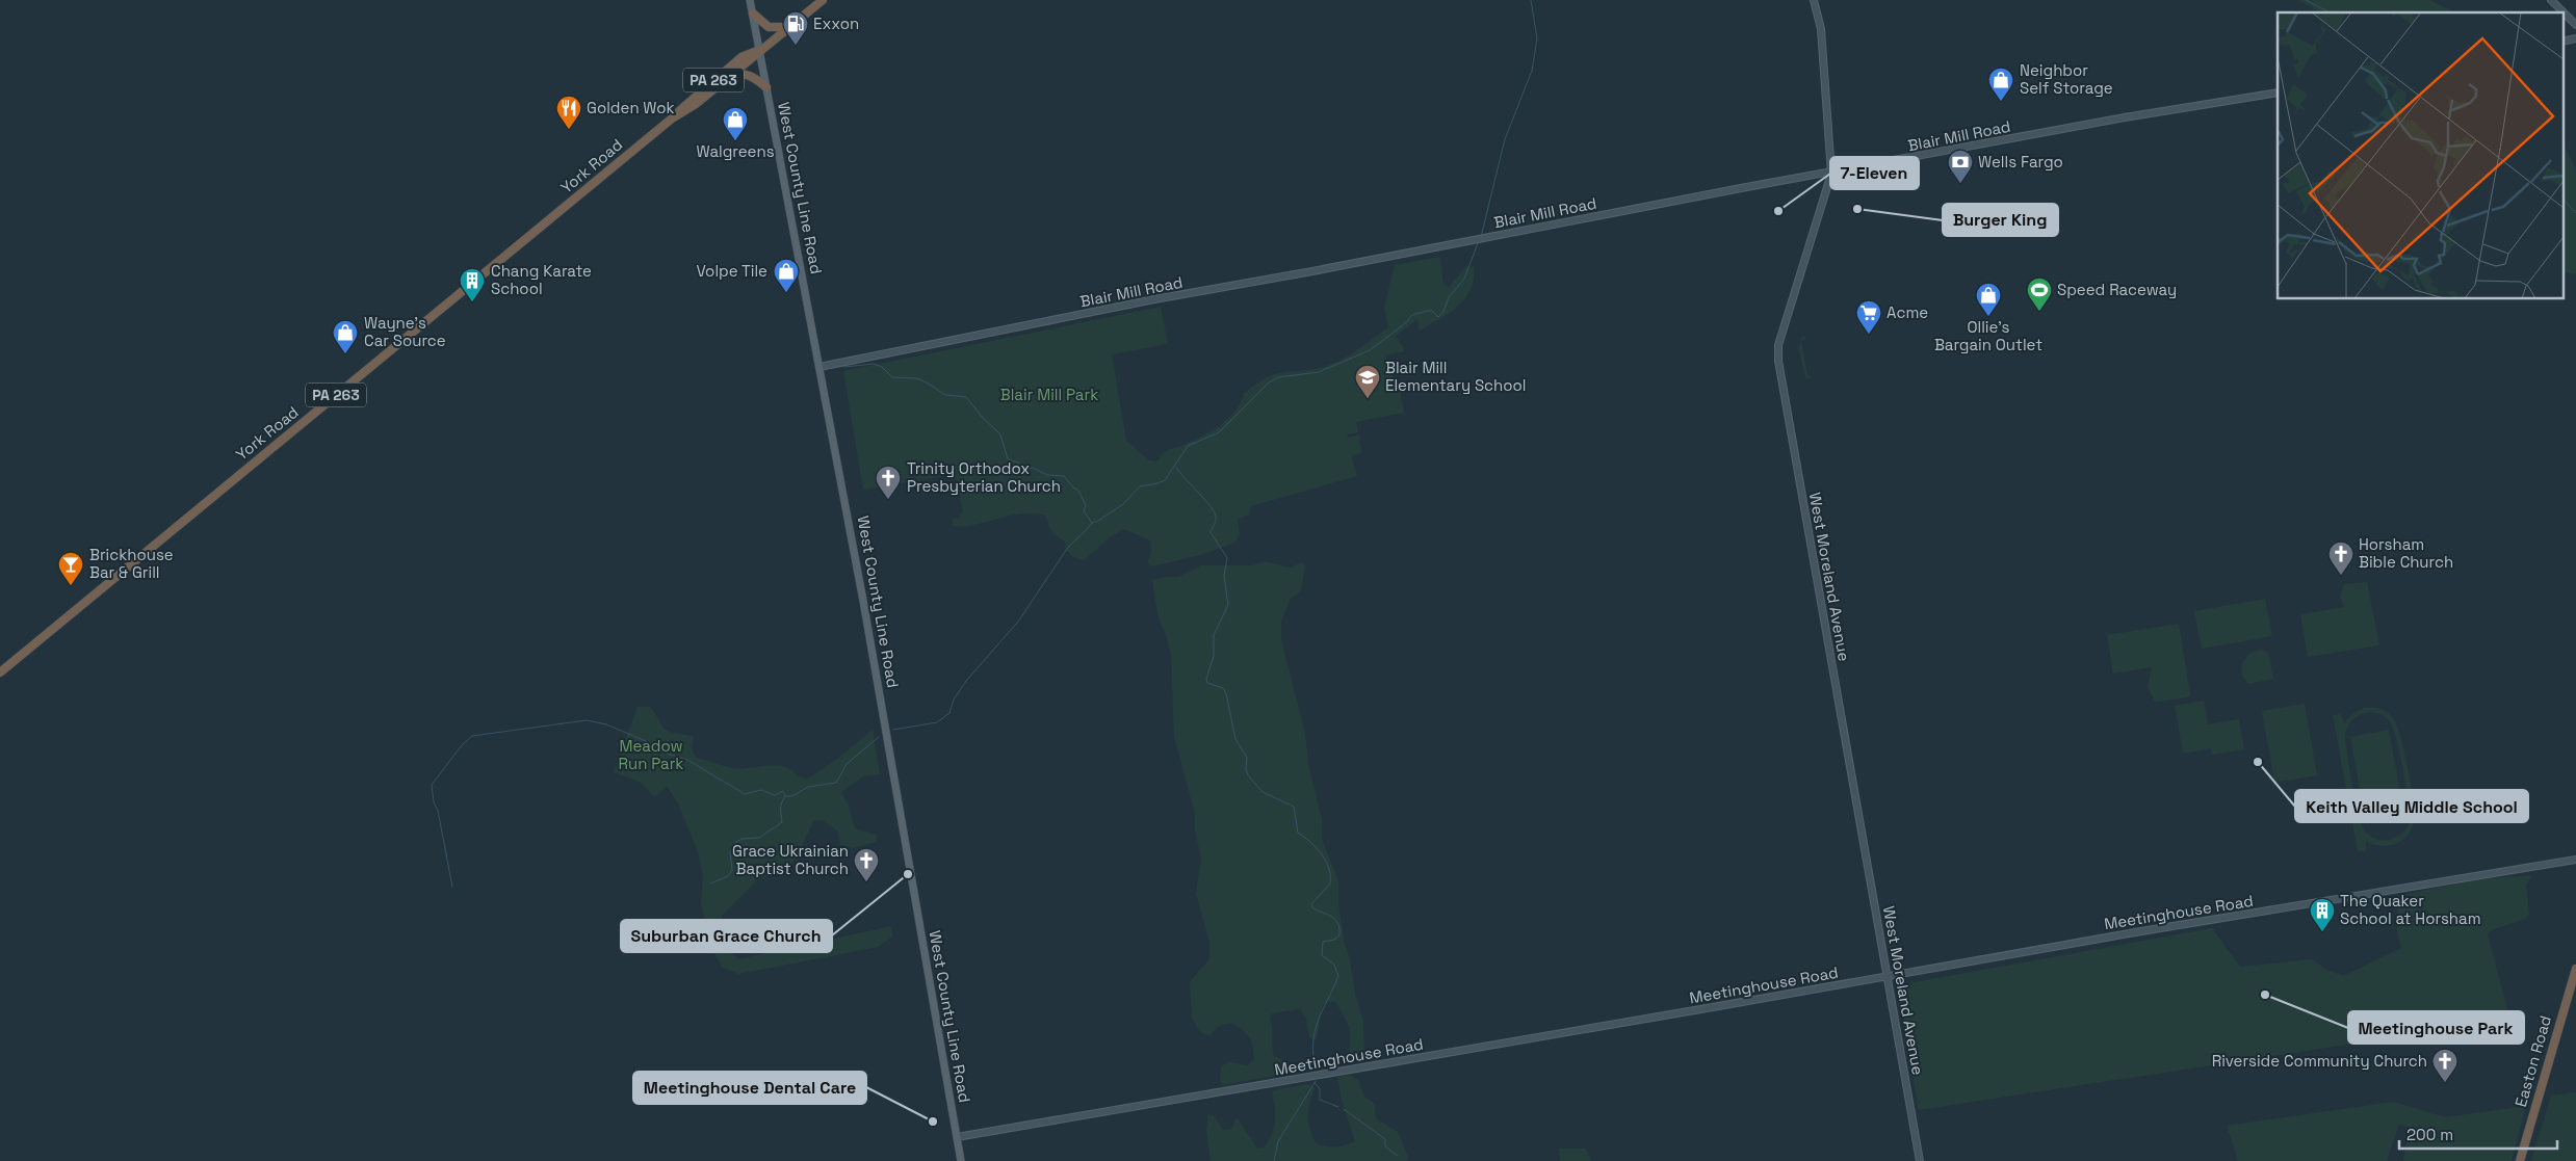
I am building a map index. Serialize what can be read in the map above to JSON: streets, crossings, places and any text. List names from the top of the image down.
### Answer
{
  "streets": {
    "highway": ["PA 263", "York Road", "Easton Road"],
    "main road": ["West County Line Road"],
    "street": ["Blair Mill Road", "West Moreland Avenue", "Meetinghouse Road"]
  },
  "crossings": [
    ["PA 263", "York Road"],
    ["PA 263", "West County Line Road"],
    ["Blair Mill Road", "West County Line Road"],
    ["Blair Mill Road", "West Moreland Avenue"],
    ["York Road", "West County Line Road"],
    ["West County Line Road", "Meetinghouse Road"],
    ["West Moreland Avenue", "Meetinghouse Road"]
  ],
  "parks": ["Blair Mill Park", "Meadow Run Park"],
  "places": {
    "fuel station": ["Exxon"],
    "shop": [
      "Neighbor Self Storage",
      "Walgreens",
      "Volpe Tile",
      "Ollie's Bargain Outlet",
      "Wayne’s Car Source"
    ],
    "restaurant": ["Golden Wok"],
    "bank": ["Wells Fargo"],
    "other": [
      "Burger King",
      "7-Eleven",
      "Keith Valley Middle School",
      "Suburban Grace Church",
      "Meetinghouse Park",
      "Meetinghouse Dental Care"
    ],
    "building": ["Chang Karate School", "The Quaker School at Horsham"],
    "sports": ["Speed Raceway"],
    "supermarket": ["Acme"],
    "school or university": ["Blair Mill Elementary School"],
    "church": [
      "Trinity Orthodox Presbyterian Church",
      "Horsham Bible Church",
      "Grace Ukrainian Baptist Church",
      "Riverside Community Church"
    ],
    "bar": ["Brickhouse Bar & Grill"]
  },
  "scale_bar": "200 m"
}
